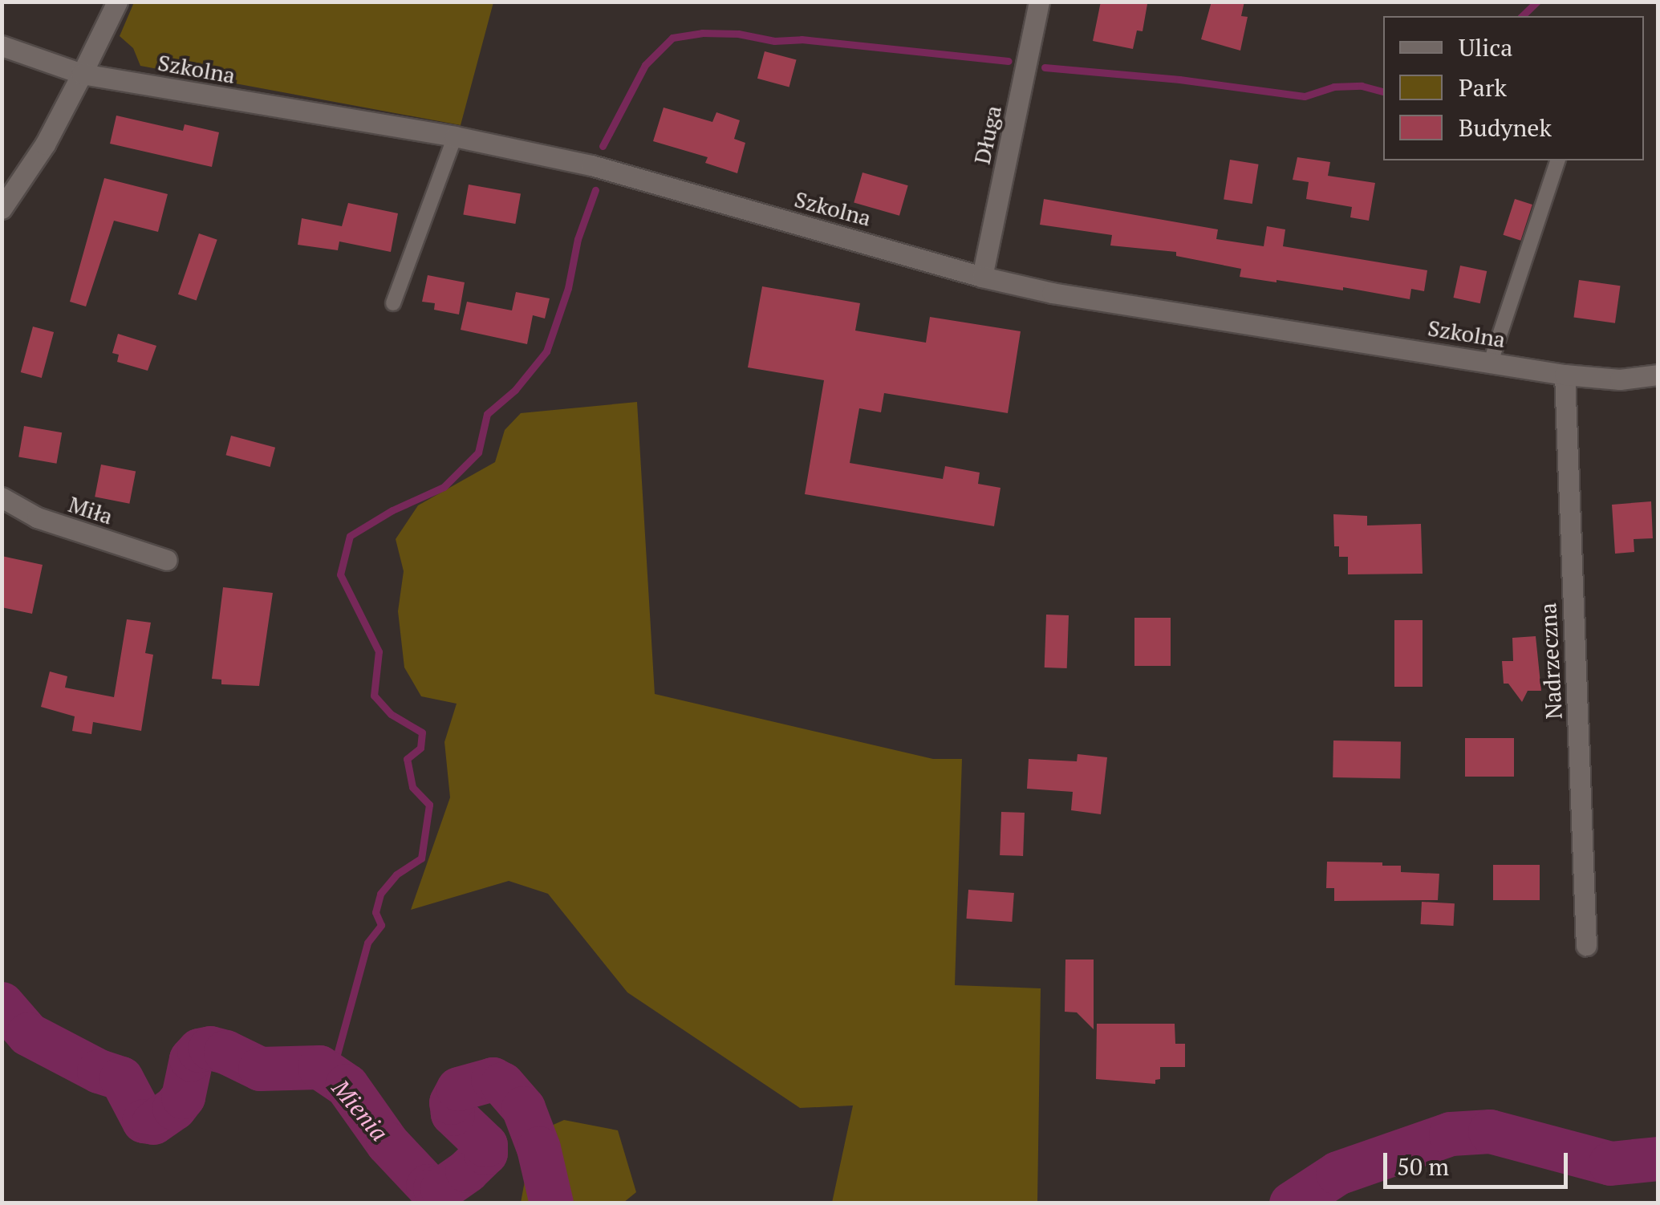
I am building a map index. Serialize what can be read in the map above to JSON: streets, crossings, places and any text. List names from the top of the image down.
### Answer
{
  "streets": {
    "street": [
      "Szkolna",
      "Długa",
      "Miła",
      "Nadrzeczna"
    ]
  },
  "crossings": [
    ["Szkolna", "Długa"],
    ["Szkolna", "Nadrzeczna"]
  ],
  "water": ["Mienia"],
  "legend": ["Ulica", "Park", "Budynek"],
  "scale_bar": "50 m"
}
